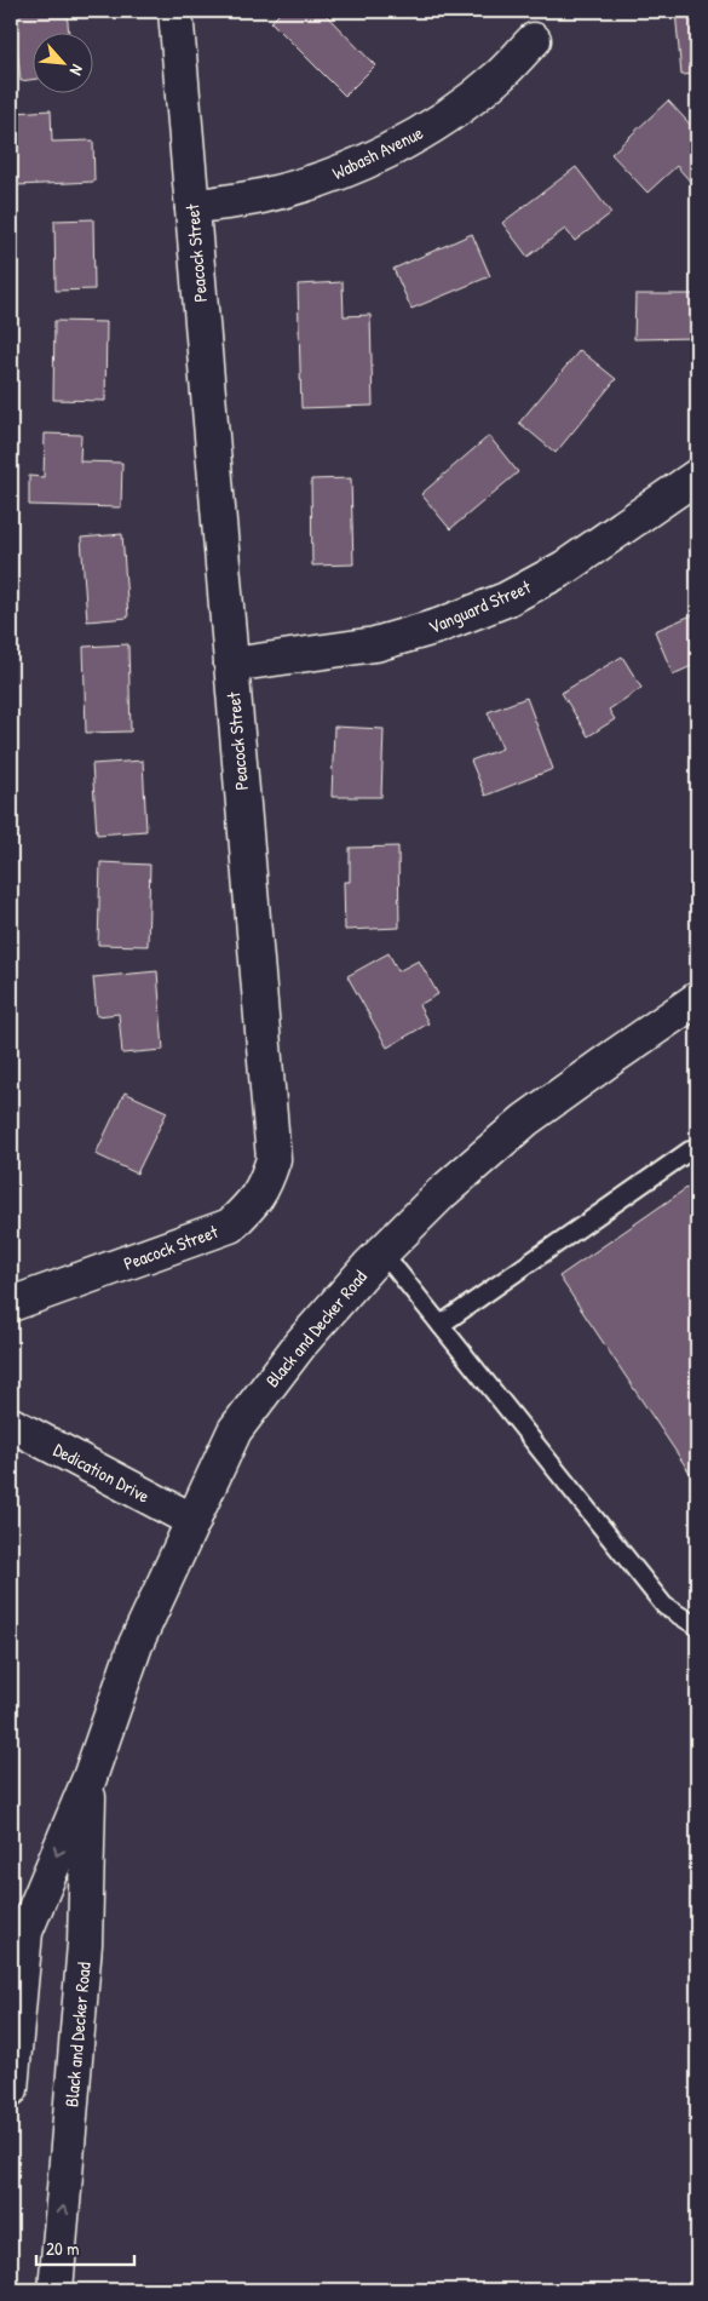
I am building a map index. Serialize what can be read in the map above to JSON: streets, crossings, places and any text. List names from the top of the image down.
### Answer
{
  "streets": {
    "street": [
      "Wabash Avenue",
      "Peacock Street",
      "Vanguard Street",
      "Black and Decker Road",
      "Dedication Drive"
    ]
  },
  "crossings": [
    ["Wabash Avenue", "Peacock Street"],
    ["Peacock Street", "Vanguard Street"],
    ["Black and Decker Road", "Dedication Drive"]
  ],
  "scale_bar": "20 m",
  "north": "bottom right"
}
